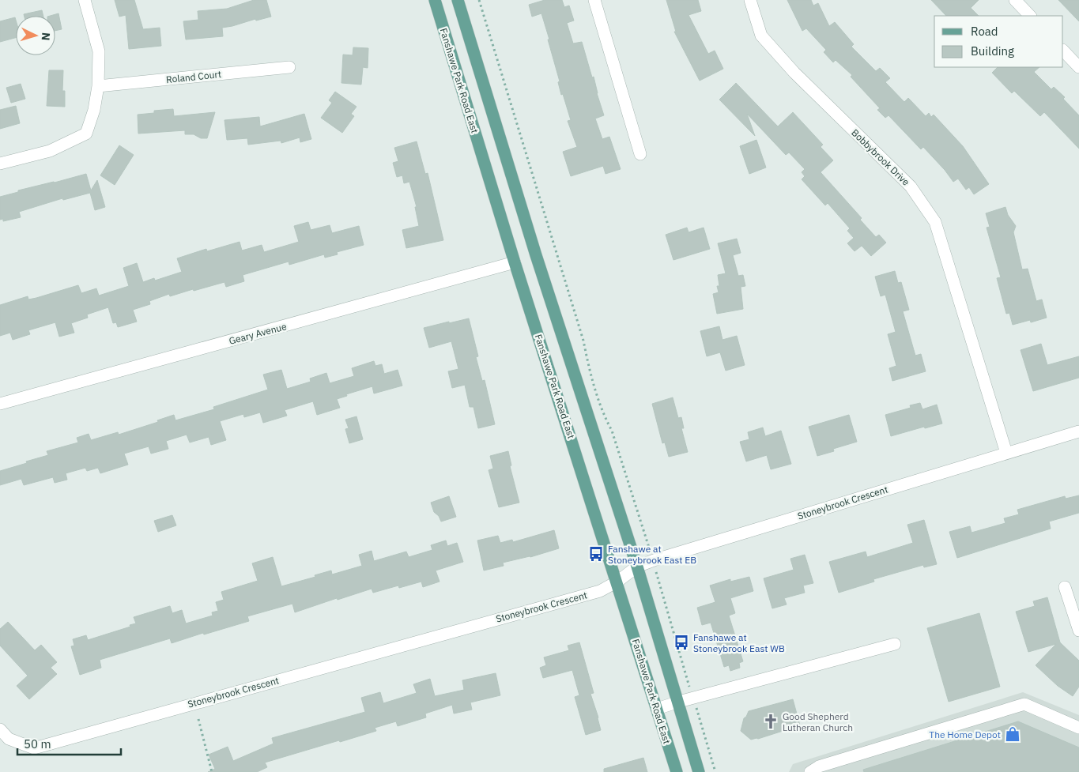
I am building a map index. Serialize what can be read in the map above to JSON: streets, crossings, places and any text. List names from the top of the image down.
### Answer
{
  "streets": {
    "main road": ["Fanshawe Park Road East"],
    "street": [
      "Roland Court",
      "Bobbybrook Drive",
      "Geary Avenue",
      "Stoneybrook Crescent"
    ]
  },
  "crossings": [
    ["Fanshawe Park Road East", "Geary Avenue"],
    ["Fanshawe Park Road East", "Stoneybrook Crescent"],
    ["Bobbybrook Drive", "Stoneybrook Crescent"]
  ],
  "places": {
    "bus stop": ["Fanshawe at Stoneybrook East EB", "Fanshawe at Stoneybrook East WB"],
    "church": ["Good Shepherd Lutheran Church"],
    "shop": ["The Home Depot"]
  },
  "legend": ["Road", "Building"],
  "scale_bar": "50 m",
  "north": "right"
}
